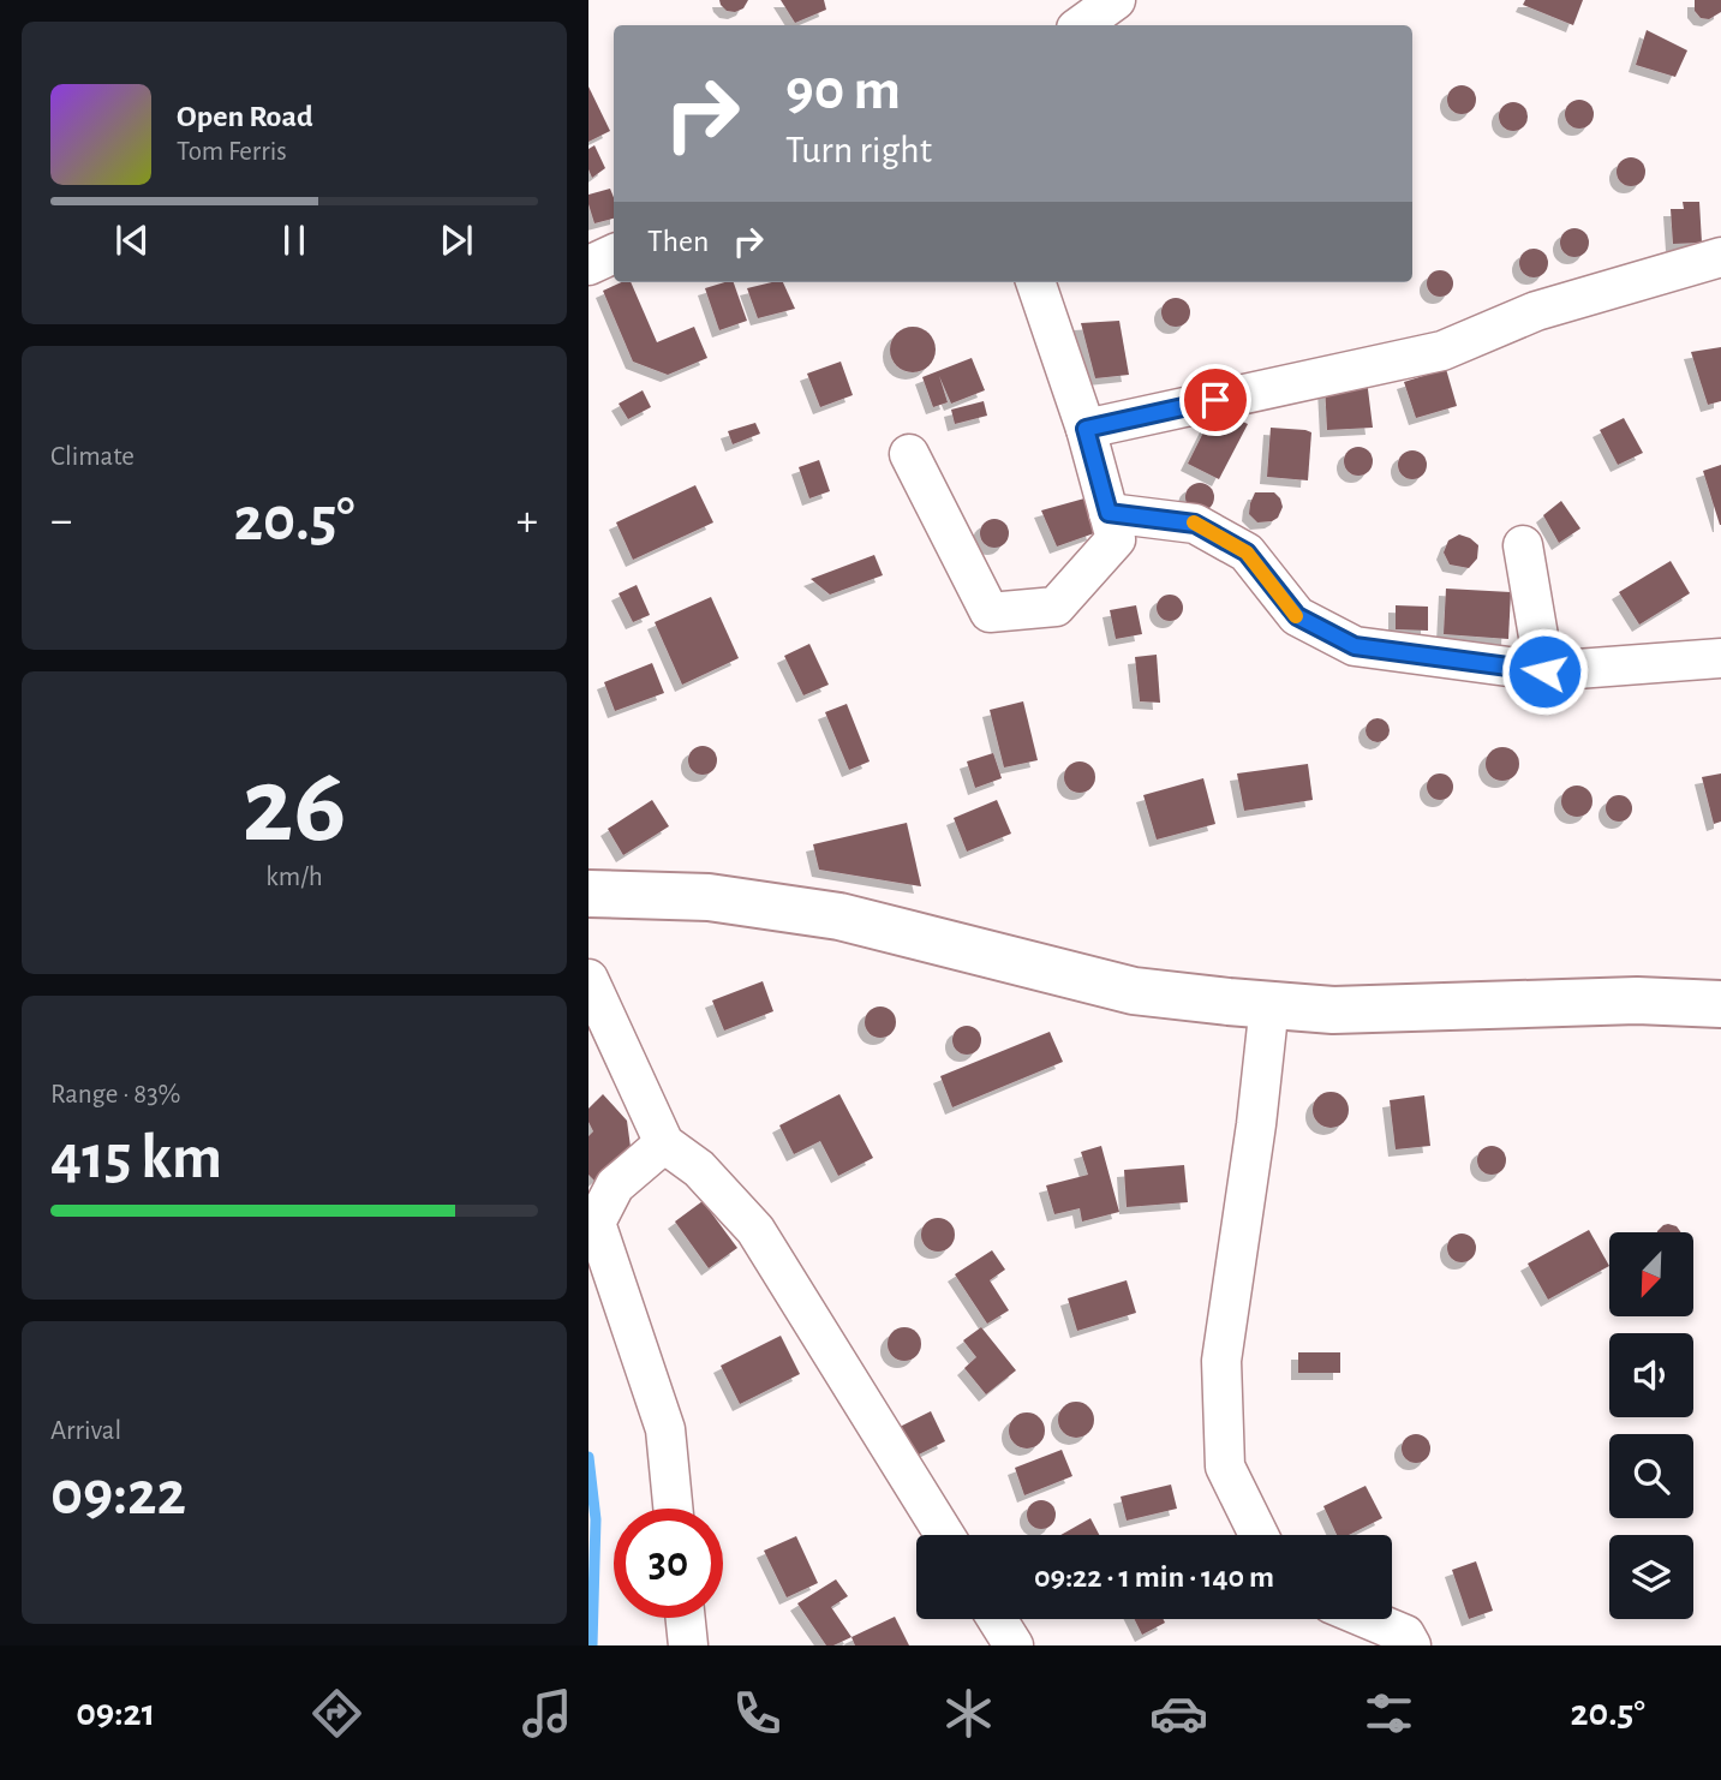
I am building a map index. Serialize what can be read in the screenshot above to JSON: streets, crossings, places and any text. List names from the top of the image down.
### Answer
{
  "north": "bottom left",
  "page": {
    "turn": ["90 m", "Turn right"],
    "song": ["Open Road", "Tom Ferris"],
    "then": "Then",
    "tile": [
      "Climate",
      ["26", "km/h"],
      ["Range · 83%", "415 km"],
      ["Arrival", "09:22"]
    ],
    "heat": ["−", "20.5°", "+"],
    "limit": "30",
    "trip": "09:22 · 1 min · 140 m",
    "tabs": ["09:21", "20.5°"]
  }
}
